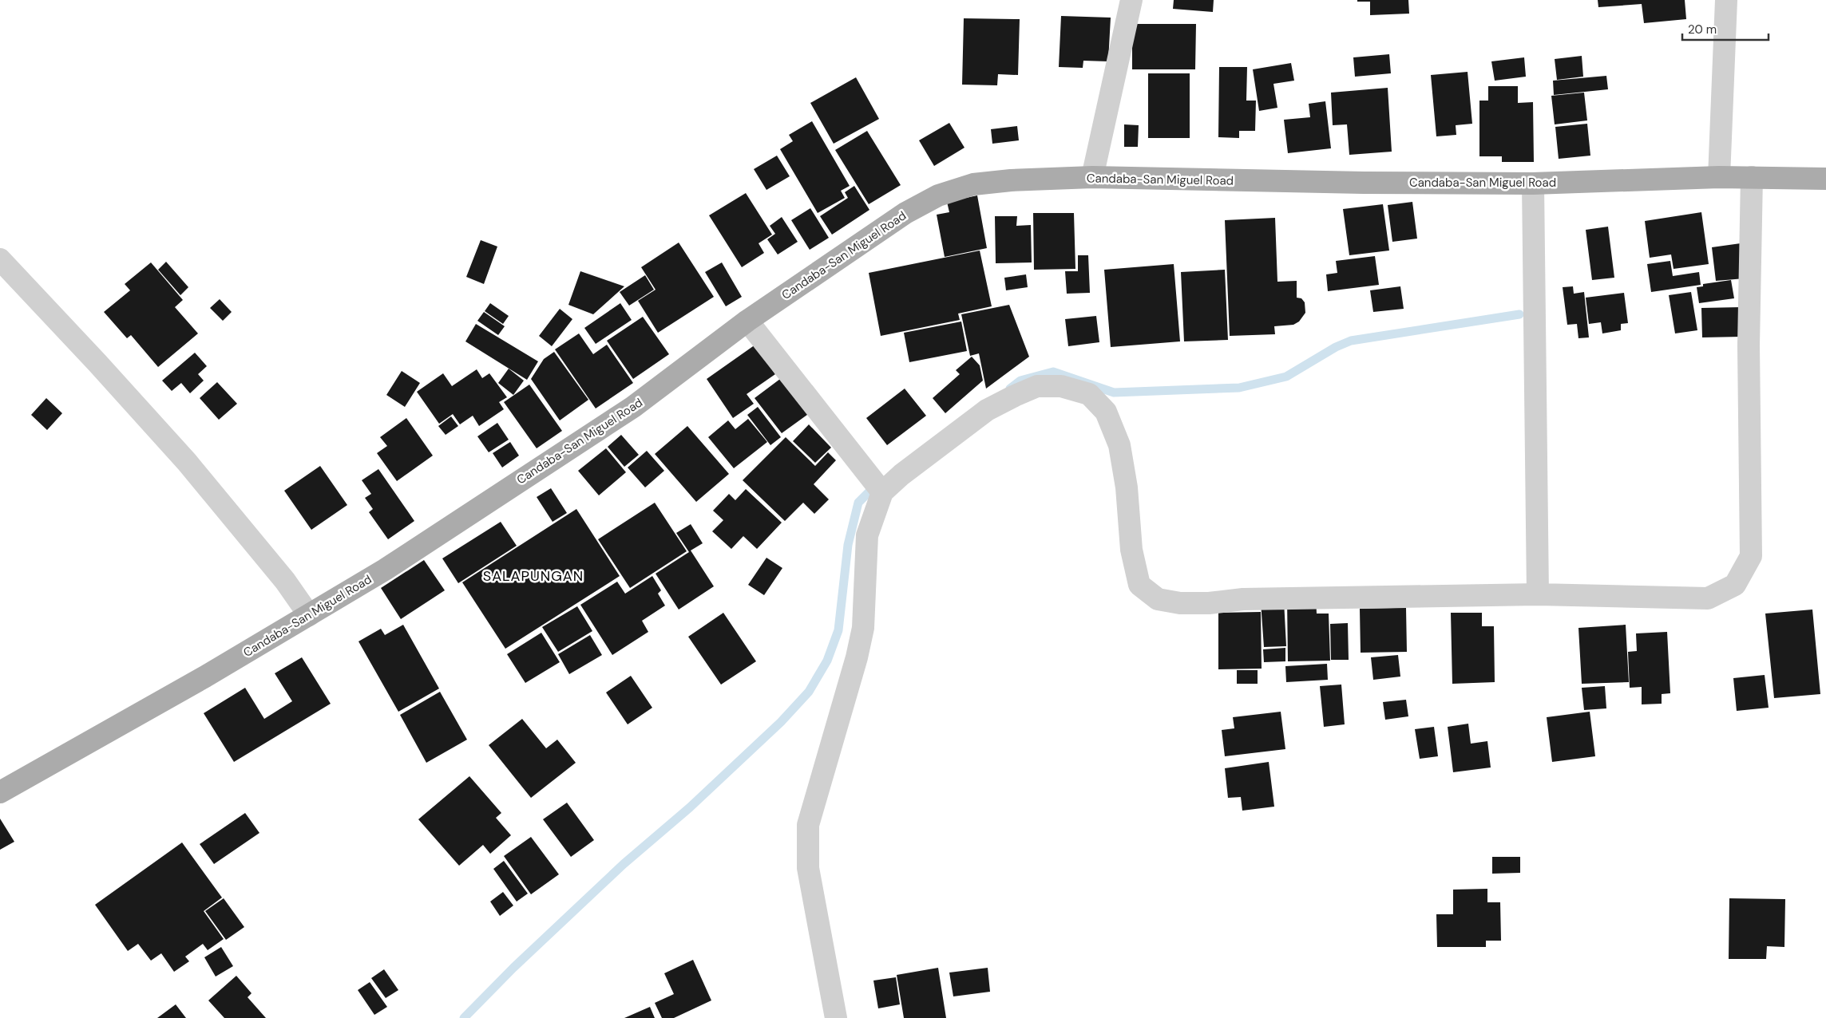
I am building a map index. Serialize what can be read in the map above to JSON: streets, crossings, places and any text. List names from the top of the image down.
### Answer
{
  "streets": {
    "main road": ["Candaba-San Miguel Road"]
  },
  "districts": ["SALAPUNGAN"],
  "scale_bar": "20 m"
}
